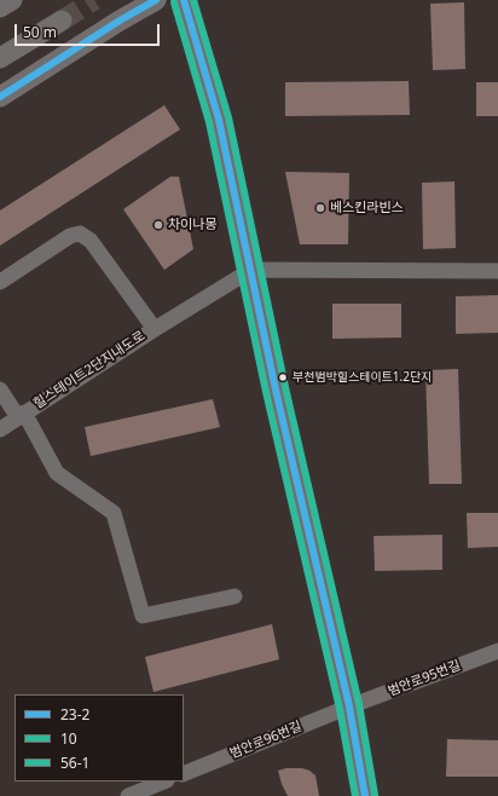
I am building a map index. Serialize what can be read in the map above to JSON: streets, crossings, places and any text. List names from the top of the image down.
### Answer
{
  "streets": {
    "street": ["힐스테이트2단지내도로", "범안로95번길", "범안로96번길"]
  },
  "crossings": [
    ["범안로95번길", "범안로96번길"]
  ],
  "places": ["베스킨라빈스", "차이나몽", "부천범박힐스테이트1.2단지"],
  "lines": ["transit line 23-2", "transit line 56-1", "transit line 10"],
  "legend": ["23-2", "10", "56-1"],
  "scale_bar": "50 m"
}
